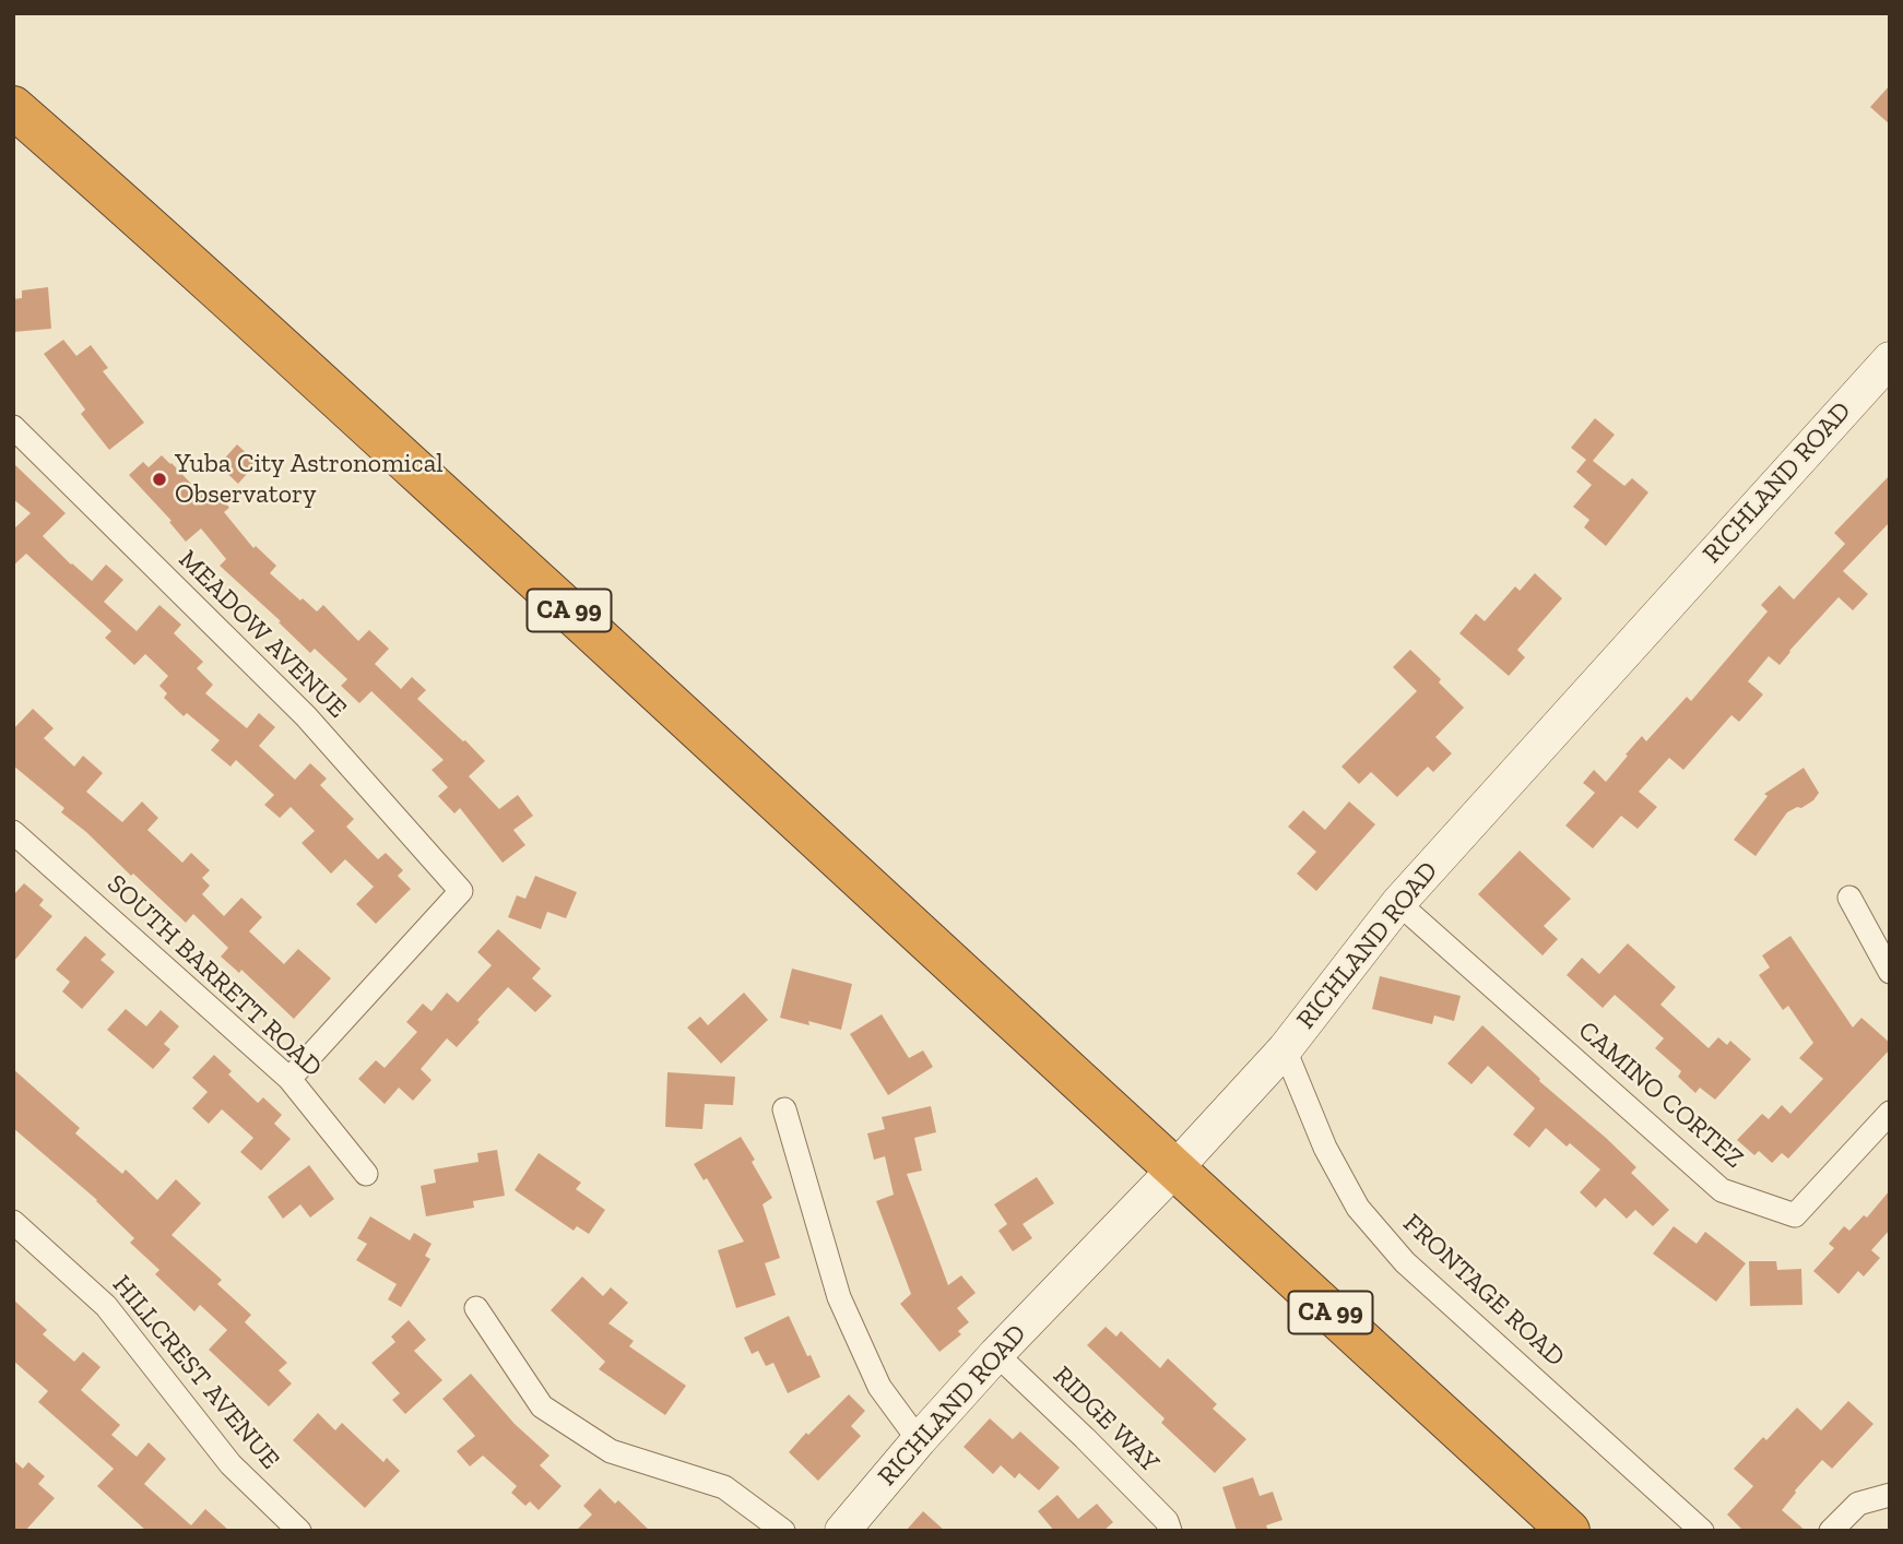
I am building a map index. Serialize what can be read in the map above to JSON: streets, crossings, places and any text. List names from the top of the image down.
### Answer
{
  "streets": {
    "highway": ["CA 99"],
    "street": [
      "RICHLAND ROAD",
      "MEADOW AVENUE",
      "SOUTH BARRETT ROAD",
      "CAMINO CORTEZ",
      "FRONTAGE ROAD",
      "HILLCREST AVENUE",
      "RIDGE WAY"
    ]
  },
  "crossings": [
    ["RICHLAND ROAD", "CA 99"],
    ["RICHLAND ROAD", "CAMINO CORTEZ"],
    ["RICHLAND ROAD", "FRONTAGE ROAD"],
    ["RICHLAND ROAD", "RIDGE WAY"],
    ["MEADOW AVENUE", "SOUTH BARRETT ROAD"]
  ],
  "places": ["Yuba City Astronomical Observatory"]
}
